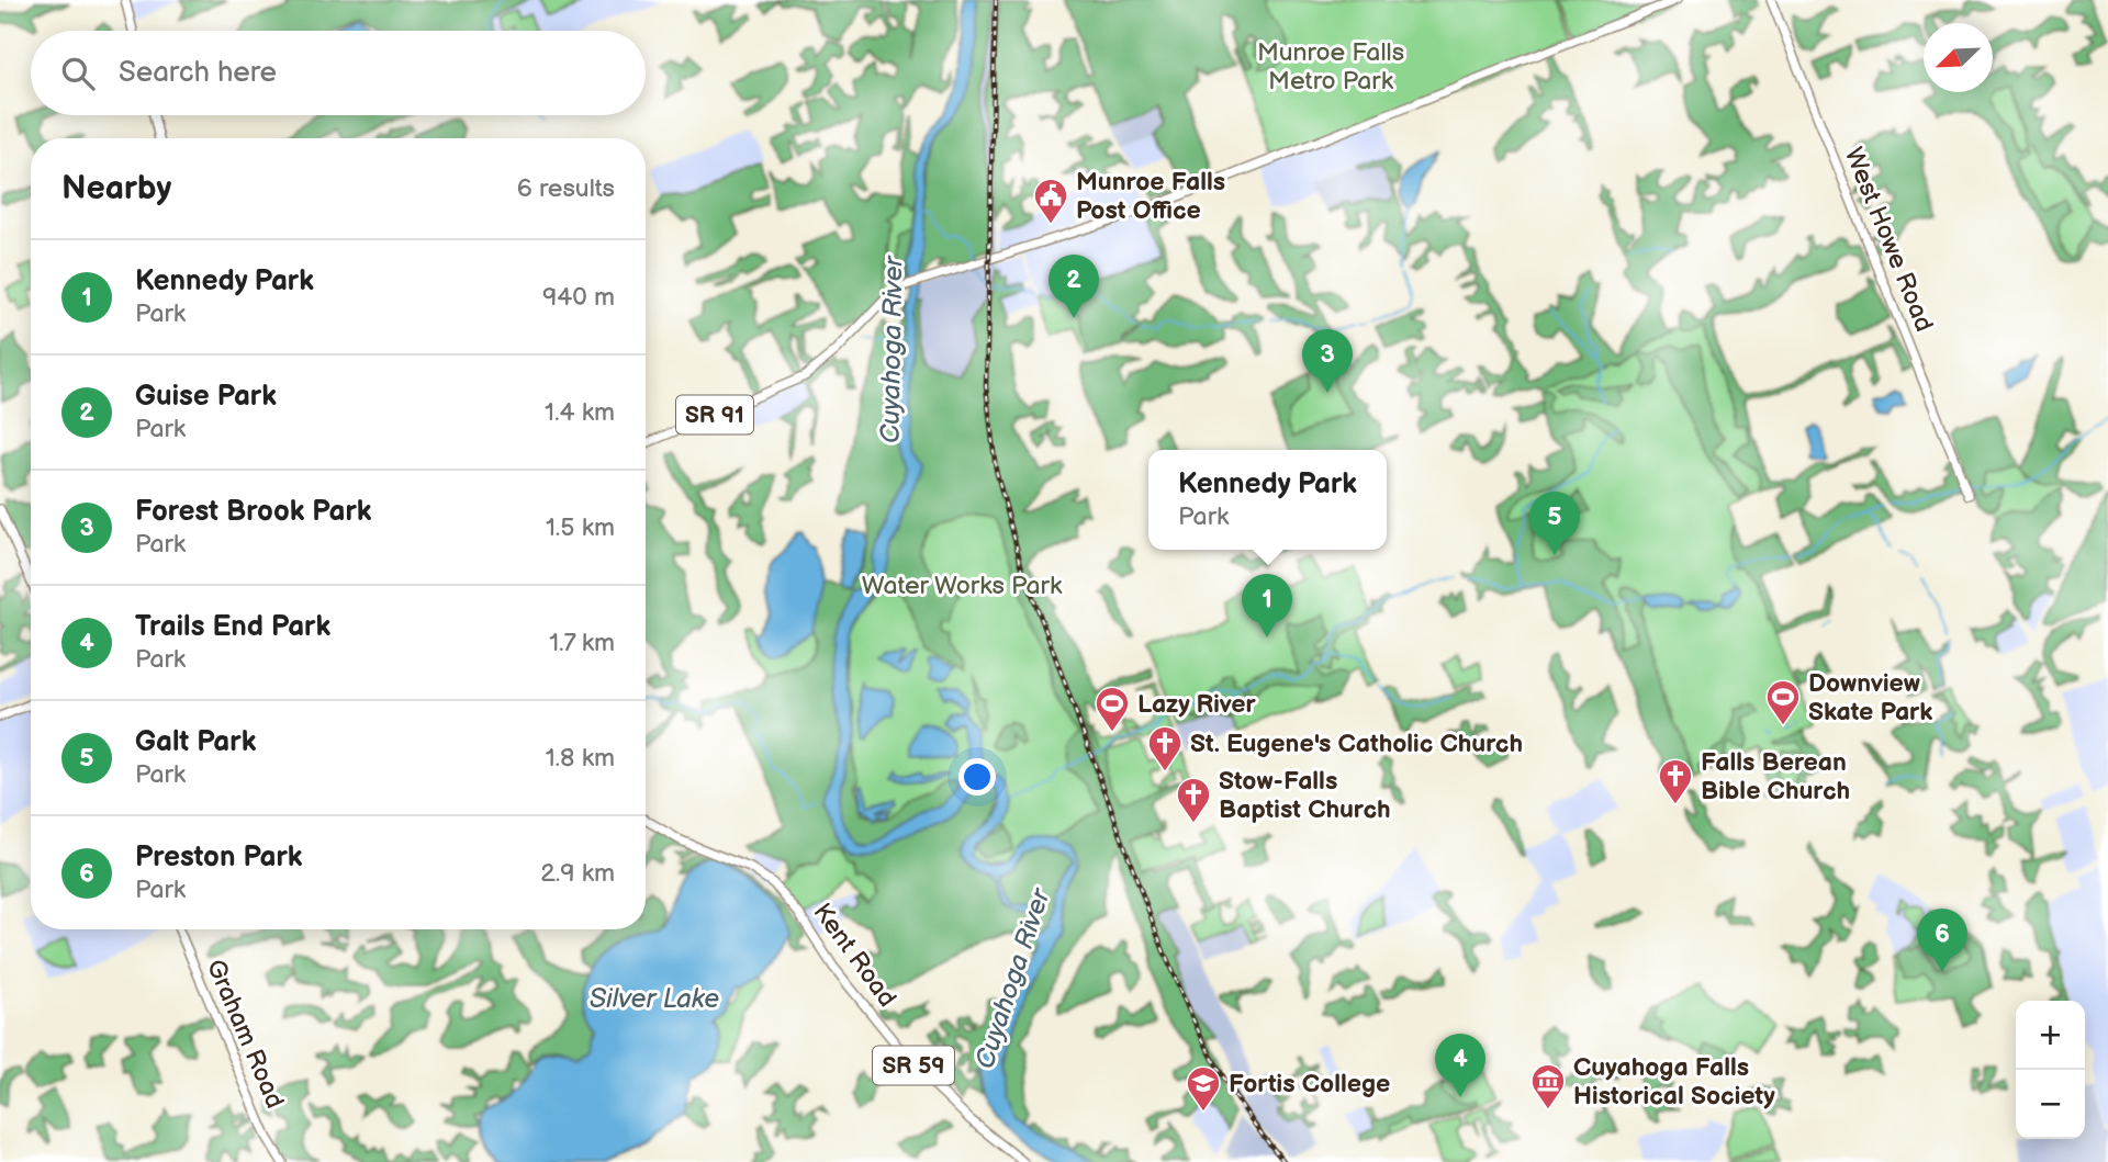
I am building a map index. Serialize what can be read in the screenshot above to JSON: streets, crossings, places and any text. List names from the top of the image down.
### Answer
{
  "streets": {
    "main road": [
      "West Howe Road",
      "SR 91",
      "Kent Road",
      "Graham Road",
      "SR 59"
    ]
  },
  "water": ["Cuyahoga River", "Silver Lake"],
  "parks": ["Munroe Falls Metro Park", "Water Works Park"],
  "places": {
    "public building": ["Munroe Falls Post Office"],
    "sports": ["Downview Skate Park", "Lazy River"],
    "church": ["St. Eugene's Catholic Church", "Falls Berean Bible Church", "Stow-Falls Baptist Church"],
    "museum": ["Cuyahoga Falls Historical Society"],
    "school or university": ["Fortis College"]
  },
  "north": "bottom left",
  "page": {
    "search": "Search here",
    "heading": ["Nearby", "6 results"],
    "list": [
      {
        "mark": "1",
        "name": "Kennedy Park",
        "note": "Park",
        "value": "940 m"
      },
      {
        "mark": "2",
        "name": "Guise Park",
        "note": "Park",
        "value": "1.4 km"
      },
      {
        "mark": "3",
        "name": "Forest Brook Park",
        "note": "Park",
        "value": "1.5 km"
      },
      {
        "mark": "4",
        "name": "Trails End Park",
        "note": "Park",
        "value": "1.7 km"
      },
      {
        "mark": "5",
        "name": "Galt Park",
        "note": "Park",
        "value": "1.8 km"
      },
      {
        "mark": "6",
        "name": "Preston Park",
        "note": "Park",
        "value": "2.9 km"
      }
    ],
    "pins": [
      "2",
      "3",
      "5",
      "1",
      "6",
      "4"
    ],
    "popup": ["Kennedy Park", "Park"],
    "map_buttons": ["+", "−"]
  }
}
